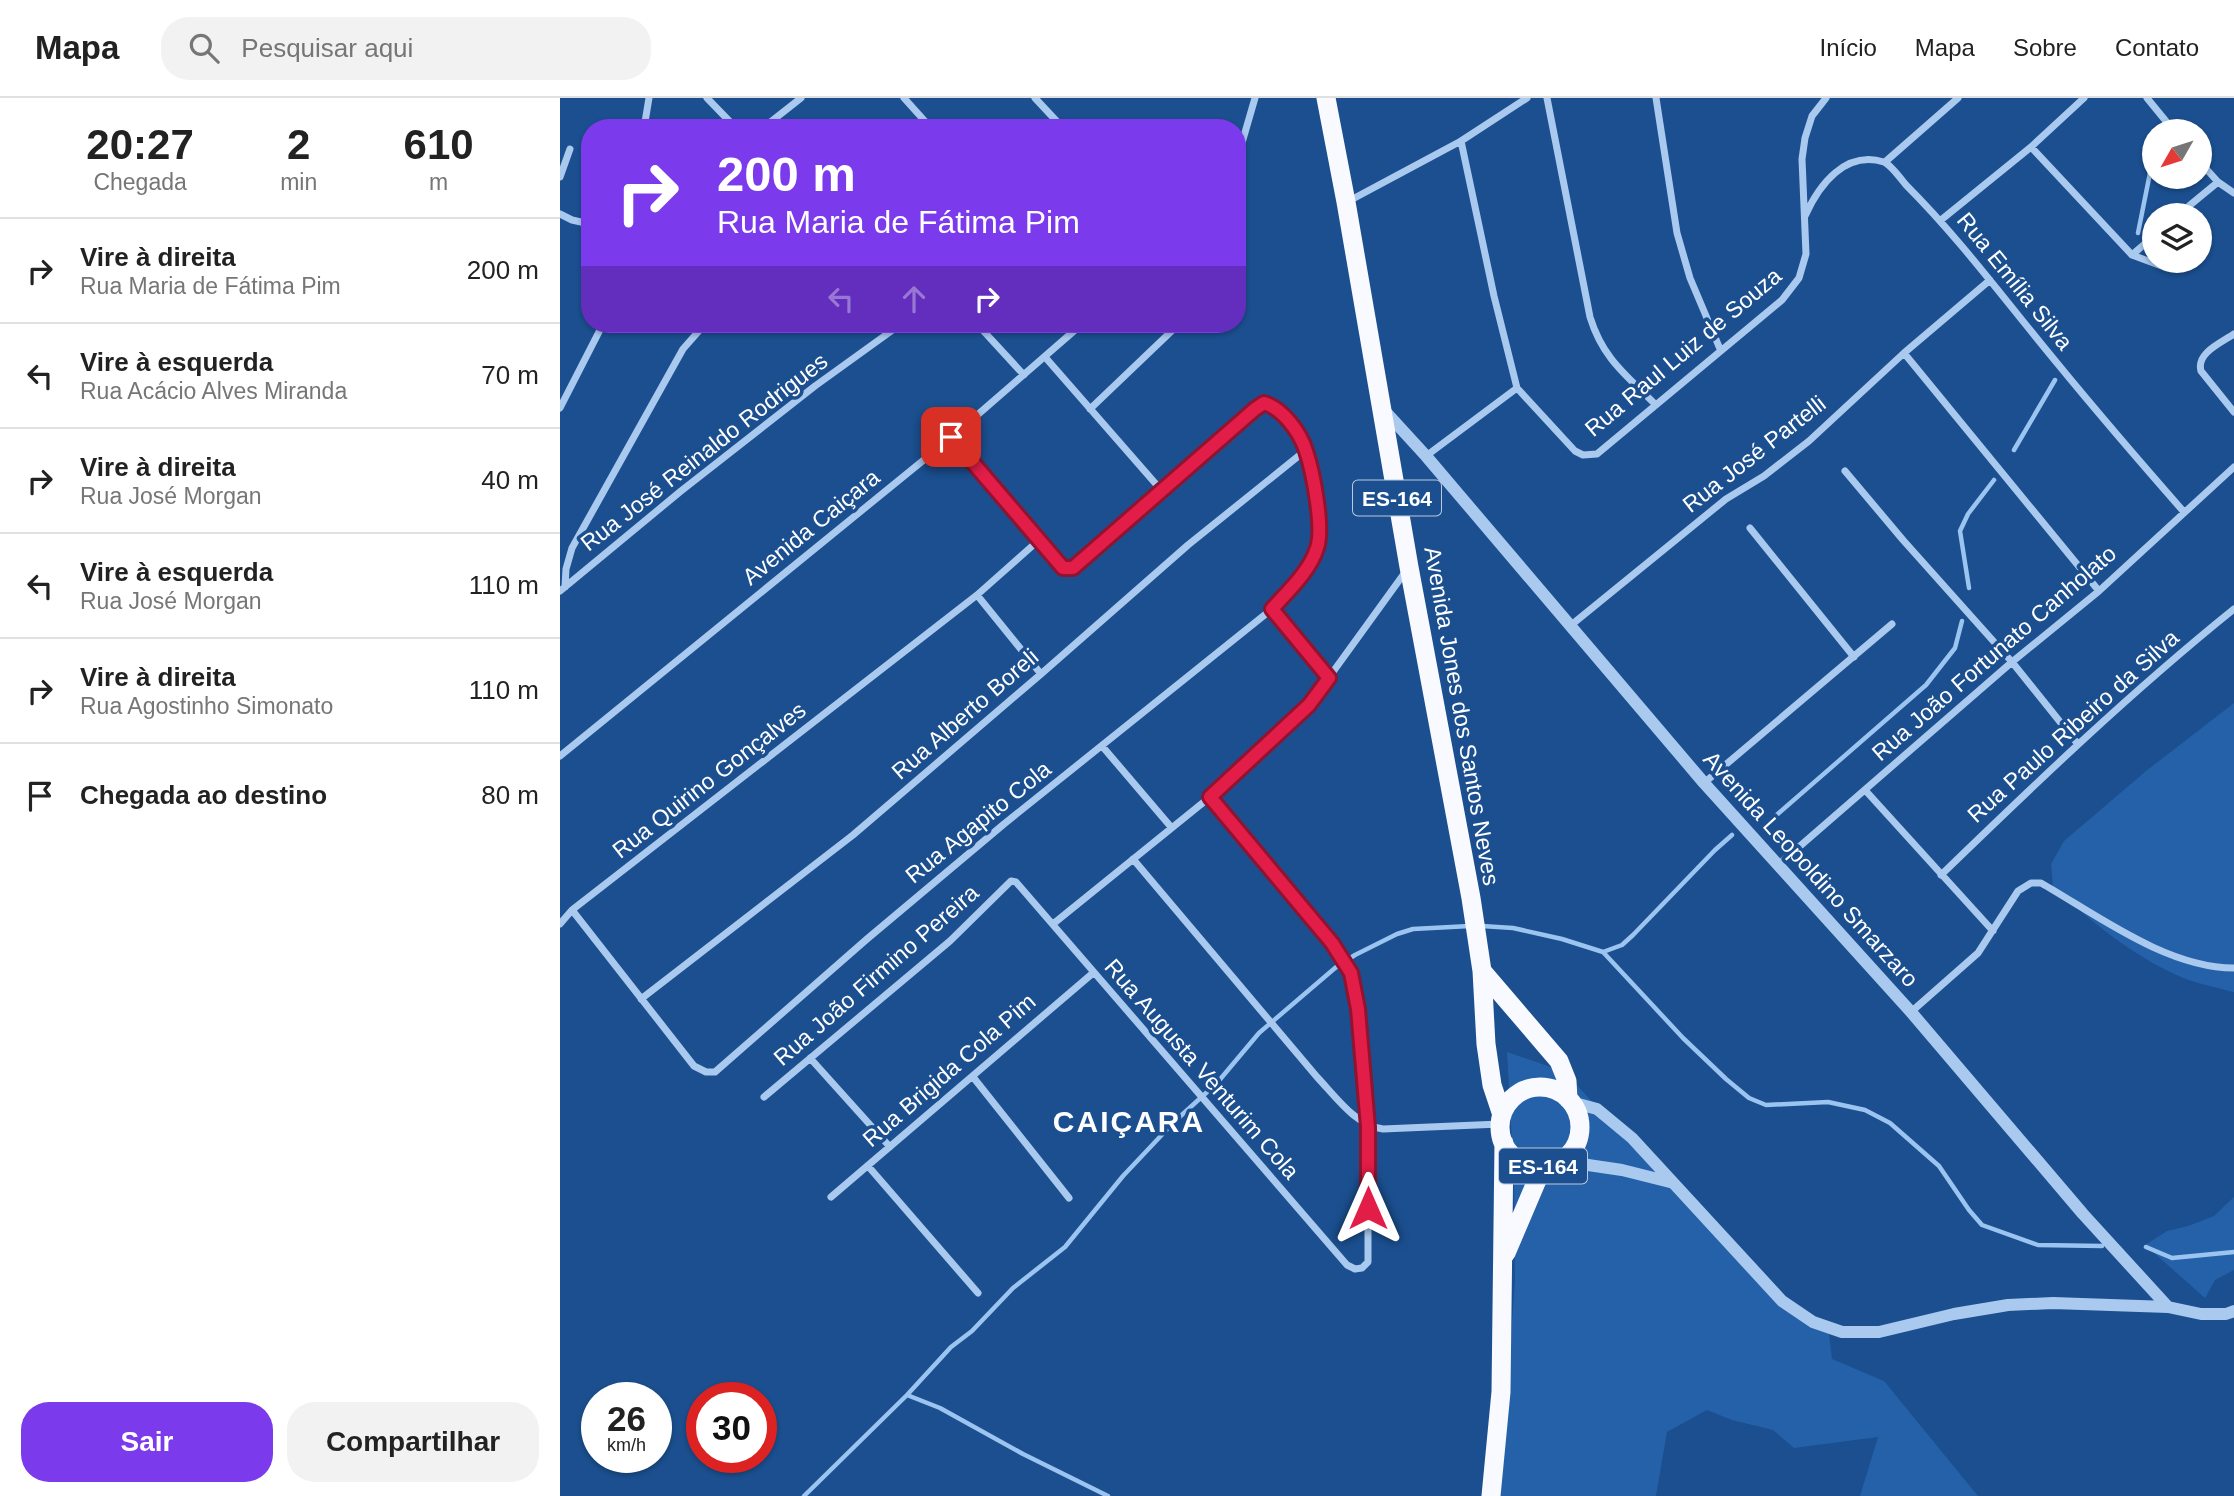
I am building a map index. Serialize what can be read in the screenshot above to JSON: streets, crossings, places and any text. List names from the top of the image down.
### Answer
{
  "streets": {
    "highway": ["ES-164", "Avenida Jones dos Santos Neves"],
    "street": [
      "Rua Emília Silva",
      "Rua Raul Luiz de Souza",
      "Rua José Reinaldo Rodrigues",
      "Rua José Partelli",
      "Avenida Caiçara",
      "Rua João Fortunato Canholato",
      "Rua Alberto Boreli",
      "Rua Paulo Ribeiro da Silva",
      "Rua Quirino Gonçalves",
      "Rua Agapito Cola",
      "Avenida Leopoldino Smarzaro",
      "Rua João Firmino Pereira",
      "Rua Augusta Venturim Cola",
      "Rua Brigida Cola Pim"
    ]
  },
  "crossings": [
    ["Rua Emília Silva", "Rua José Partelli"],
    ["Rua Emília Silva", "Rua João Fortunato Canholato"],
    ["Rua José Partelli", "Avenida Leopoldino Smarzaro"],
    ["ES-164", "Avenida Jones dos Santos Neves"],
    ["Rua João Fortunato Canholato", "Avenida Leopoldino Smarzaro"],
    ["Rua Alberto Boreli", "Rua Agapito Cola"],
    ["Avenida Jones dos Santos Neves", "Avenida Leopoldino Smarzaro"],
    ["Rua João Firmino Pereira", "Rua Augusta Venturim Cola"],
    ["Rua Augusta Venturim Cola", "Rua Brigida Cola Pim"]
  ],
  "districts": ["CAIÇARA"],
  "north": "bottom left",
  "page": {
    "header": "Mapa",
    "search": "Pesquisar aqui",
    "nav": [
      "Início",
      "Mapa",
      "Sobre",
      "Contato"
    ],
    "eta": [
      "20:27",
      "Chegada",
      "2",
      "min",
      "610",
      "m"
    ],
    "turn": ["200 m", "Rua Maria de Fátima Pim"],
    "list": [
      {
        "name": "Vire à direita",
        "note": "Rua Maria de Fátima Pim",
        "value": "200 m"
      },
      {
        "name": "Vire à esquerda",
        "note": "Rua Acácio Alves Miranda",
        "value": "70 m"
      },
      {
        "name": "Vire à direita",
        "note": "Rua José Morgan",
        "value": "40 m"
      },
      {
        "name": "Vire à esquerda",
        "note": "Rua José Morgan",
        "value": "110 m"
      },
      {
        "name": "Vire à direita",
        "note": "Rua Agostinho Simonato",
        "value": "110 m"
      },
      {
        "name": "Chegada ao destino",
        "value": "80 m"
      }
    ],
    "speed": "26 km/h",
    "limit": "30",
    "buttons": ["Sair", "Compartilhar"]
  }
}
